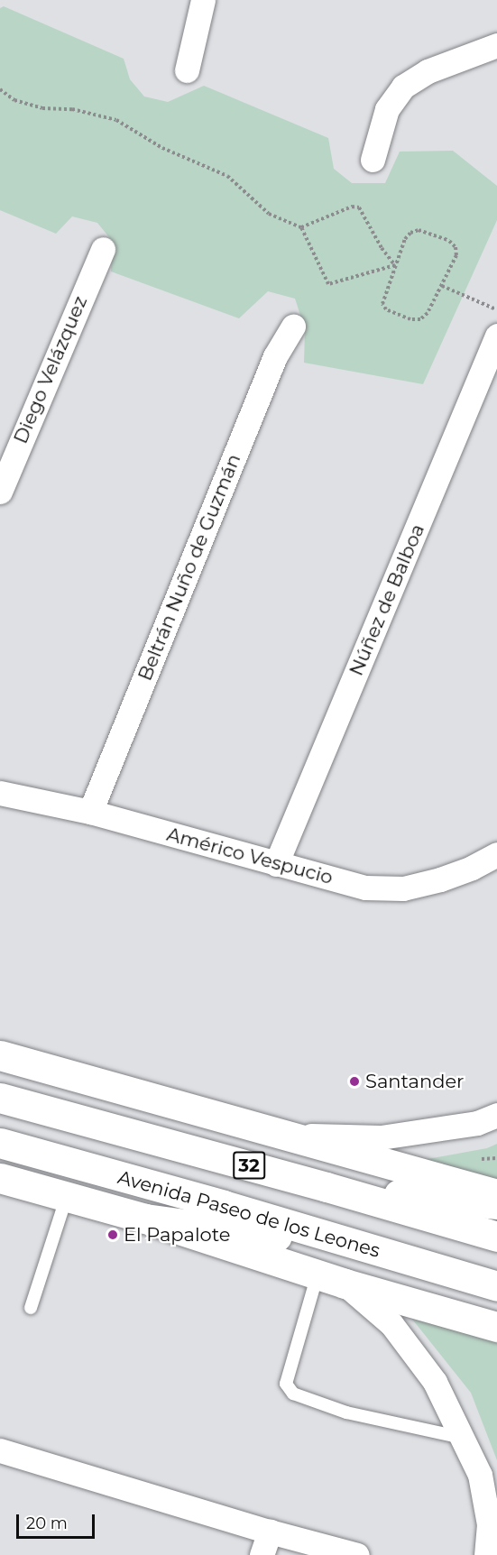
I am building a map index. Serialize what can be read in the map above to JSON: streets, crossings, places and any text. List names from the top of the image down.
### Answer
{
  "streets": {
    "main road": ["32", "Avenida Paseo de los Leones"],
    "street": [
      "Diego Velázquez",
      "Beltrán Nuño de Guzmán",
      "Núñez de Balboa",
      "Américo Vespucio"
    ]
  },
  "crossings": [
    ["Beltrán Nuño de Guzmán", "Américo Vespucio"],
    ["Núñez de Balboa", "Américo Vespucio"]
  ],
  "places": ["Santander", "El Papalote"],
  "scale_bar": "20 m"
}
